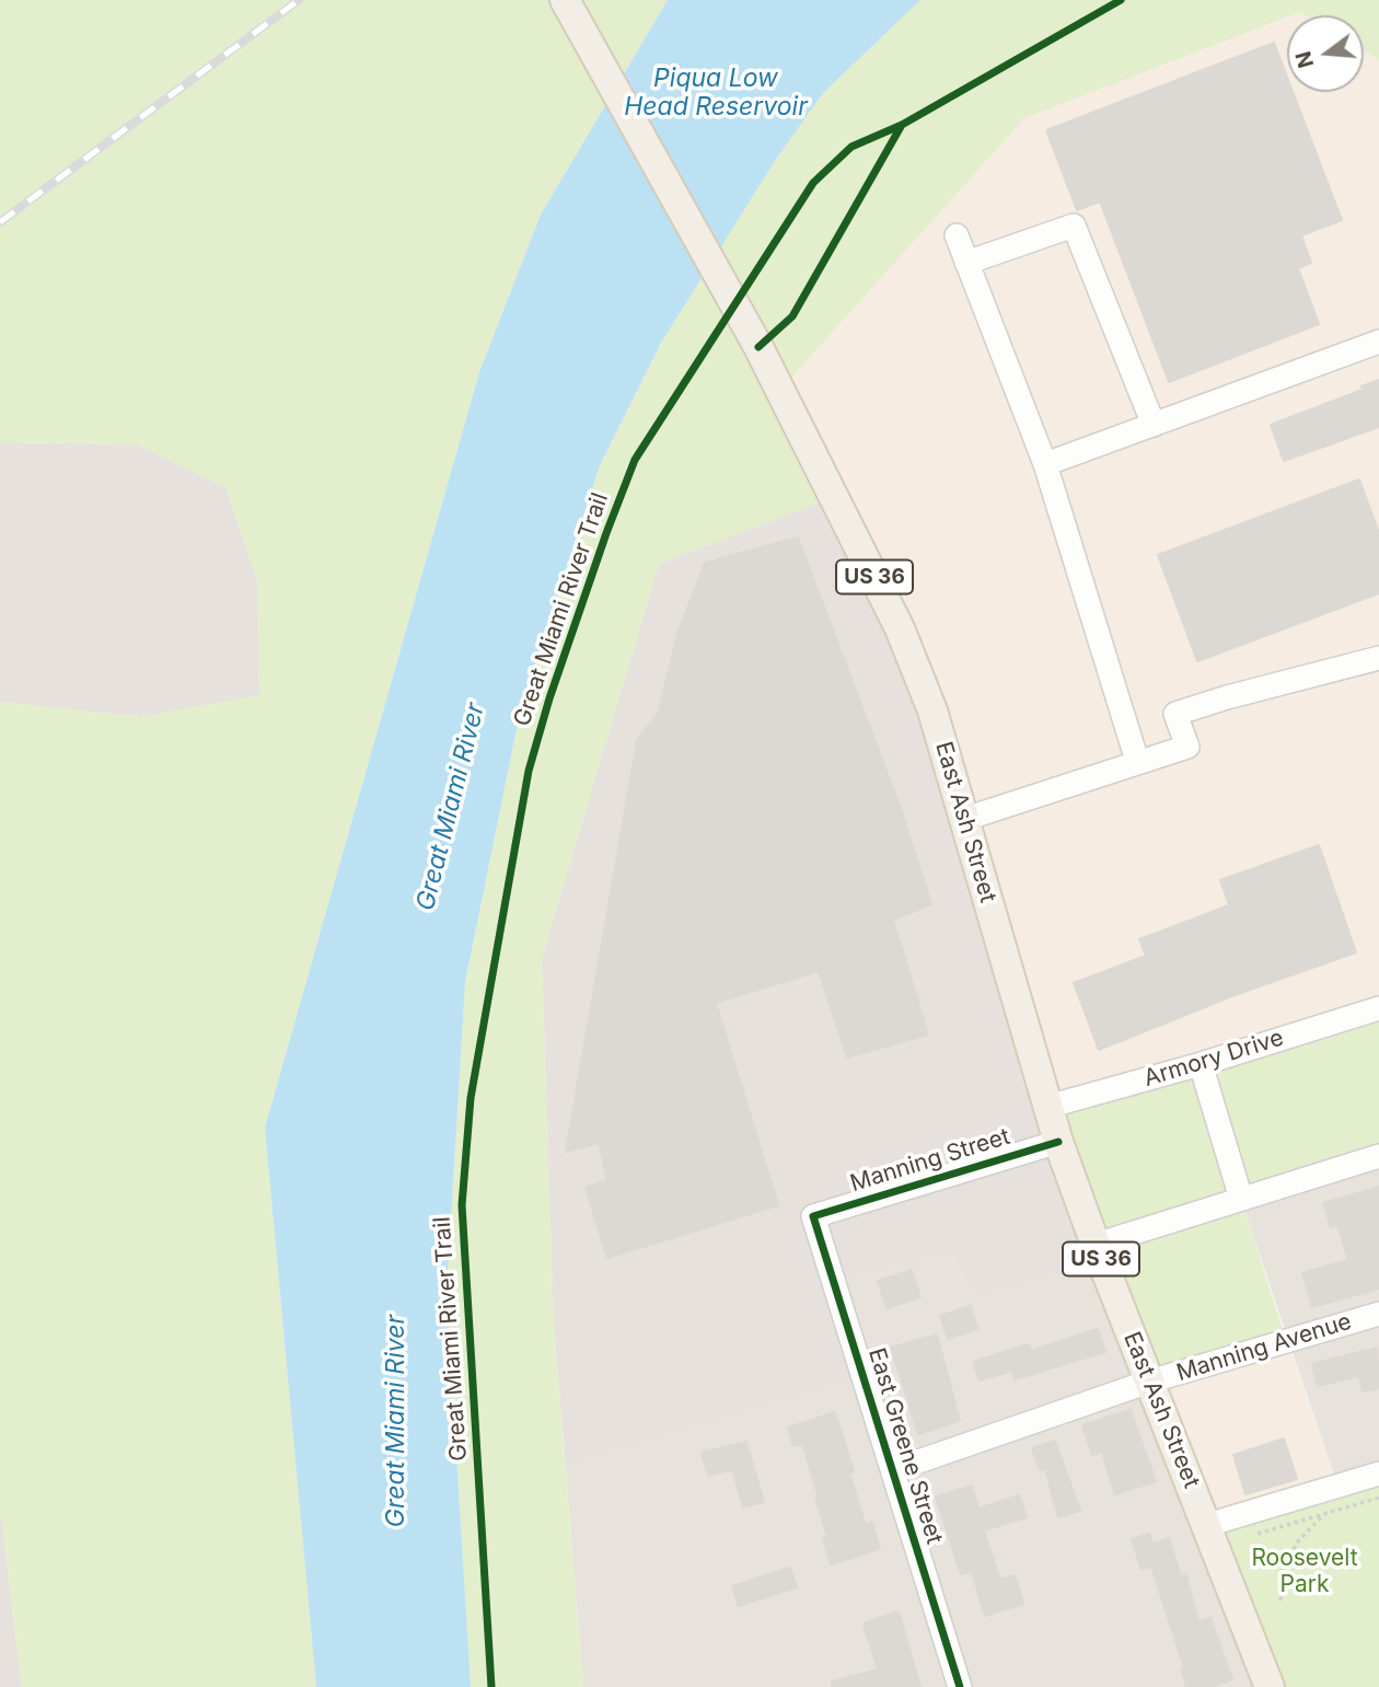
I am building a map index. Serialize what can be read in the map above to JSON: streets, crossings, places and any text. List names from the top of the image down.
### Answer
{
  "streets": {
    "main road": ["US 36", "East Ash Street"],
    "street": [
      "Armory Drive",
      "Manning Street",
      "Manning Avenue",
      "East Greene Street"
    ],
    "cycle path": ["Great Miami River Trail"]
  },
  "crossings": [
    ["East Ash Street", "Armory Drive"],
    ["East Ash Street", "Manning Street"],
    ["East Ash Street", "Manning Avenue"],
    ["Manning Street", "East Greene Street"],
    ["Manning Avenue", "East Greene Street"]
  ],
  "water": ["Piqua Low Head Reservoir", "Great Miami River"],
  "parks": ["Roosevelt Park"],
  "north": "left"
}
